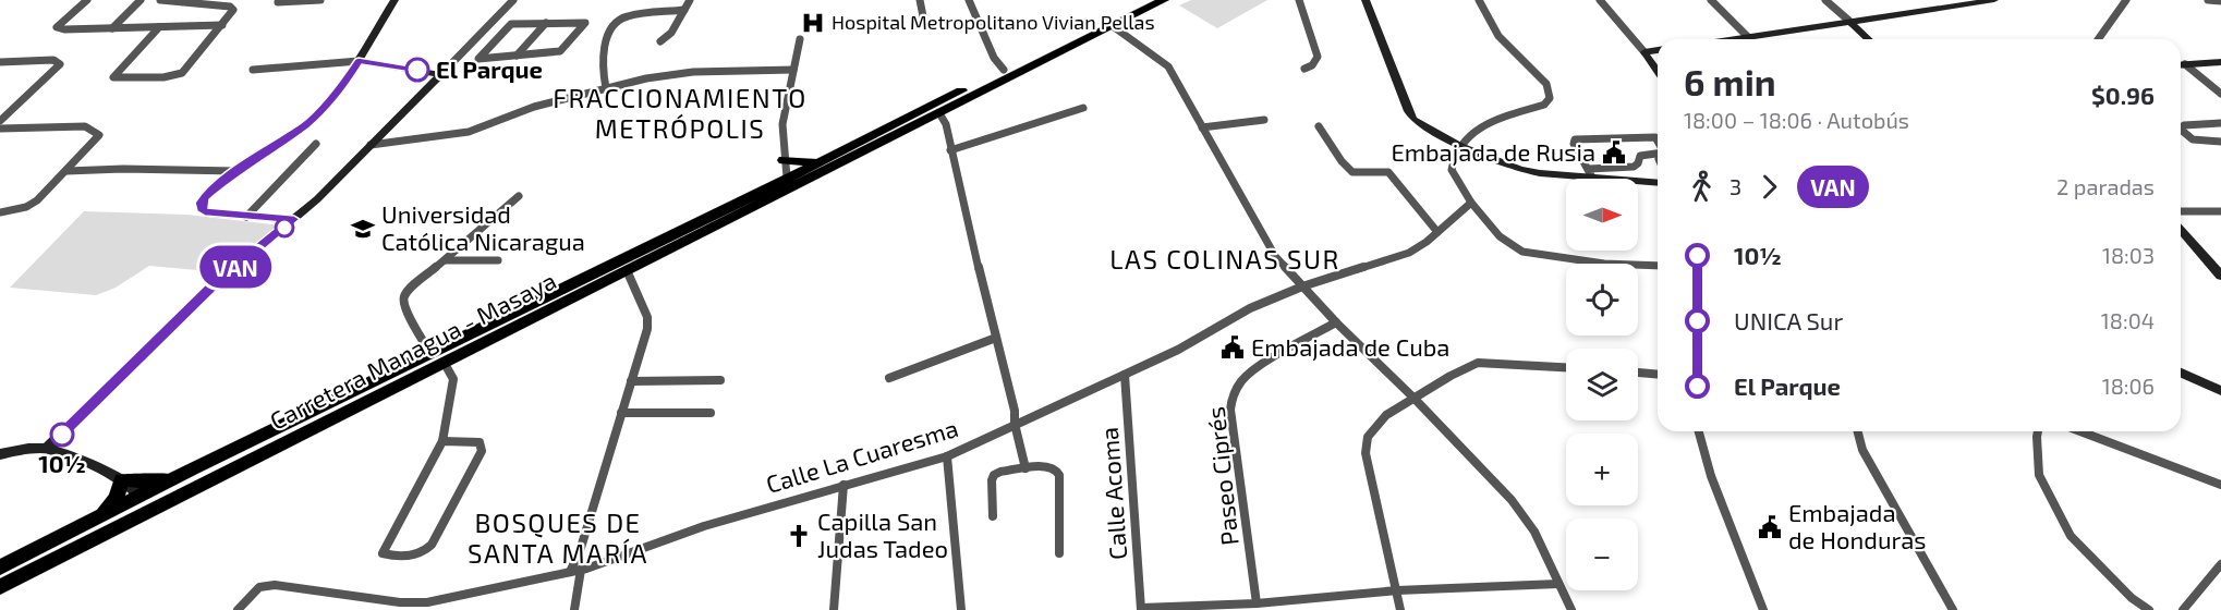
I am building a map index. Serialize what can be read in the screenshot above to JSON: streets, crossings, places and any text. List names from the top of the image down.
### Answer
{
  "streets": {
    "highway": ["Carretera Managua - Masaya"],
    "street": ["Calle La Cuaresma", "Paseo Ciprés", "Calle Acoma"]
  },
  "crossings": [
    ["Calle La Cuaresma", "Calle Acoma"]
  ],
  "districts": ["FRACCIONAMIENTO METRÓPOLIS", "LAS COLINAS SUR", "BOSQUES DE SANTA MARÍA"],
  "places": {
    "hospital": ["Hospital Metropolitano Vivian Pellas"],
    "other": ["El Parque", "10½"],
    "public building": ["Embajada de Rusia", "Embajada de Cuba", "Embajada de Honduras"],
    "school or university": ["Universidad Católica Nicaragua"],
    "church": ["Capilla San Judas Tadeo"]
  },
  "lines": ["bus line VAN"],
  "north": "right",
  "page": {
    "on_map": "VAN",
    "heading": ["6 min", "18:00 – 18:06 · Autobús", "$0.96"],
    "legs": ["3", "VAN", "2 paradas"],
    "map_buttons": ["+", "−"],
    "list": [
      {
        "name": "10½",
        "value": "18:03"
      },
      {
        "name": "UNICA Sur",
        "value": "18:04"
      },
      {
        "name": "El Parque",
        "value": "18:06"
      }
    ]
  }
}
